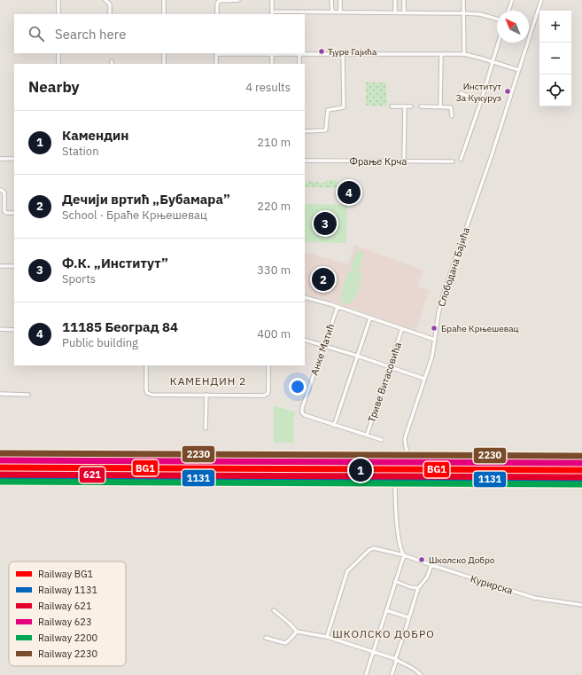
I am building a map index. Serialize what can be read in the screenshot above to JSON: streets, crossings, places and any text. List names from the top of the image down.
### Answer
{
  "streets": {
    "street": [
      "Фрање Крча",
      "Слободана Бајића",
      "Анке Матић",
      "Триве Витасовића",
      "Курирска"
    ]
  },
  "districts": ["КАМЕНДИН 2", "ШКОЛСКО ДОБРО"],
  "places": [
    "Ђуре Гајића",
    "Институт За Кукуруз",
    "Браће Крњешевац",
    "Школско Добро"
  ],
  "lines": [
    "rail line 2230",
    "rail line 623",
    "rail line BG1",
    "rail line 621",
    "rail line 1131",
    "rail line 2200"
  ],
  "legend": [
    "Railway BG1",
    "Railway 1131",
    "Railway 621",
    "Railway 623",
    "Railway 2200",
    "Railway 2230"
  ],
  "north": "top left",
  "page": {
    "map_buttons": ["+", "−"],
    "search": "Search here",
    "heading": ["Nearby", "4 results"],
    "list": [
      {
        "mark": "1",
        "name": "Камендин",
        "note": "Station",
        "value": "210 m"
      },
      {
        "mark": "2",
        "name": "Дечији вртић „Бубамара”",
        "note": "School · Браће Крњешевац",
        "value": "220 m"
      },
      {
        "mark": "3",
        "name": "Ф.К. „Институт”",
        "note": "Sports",
        "value": "330 m"
      },
      {
        "mark": "4",
        "name": "11185 Београд 84",
        "note": "Public building",
        "value": "400 m"
      }
    ],
    "pins": [
      "4",
      "3",
      "2",
      "1"
    ]
  }
}
